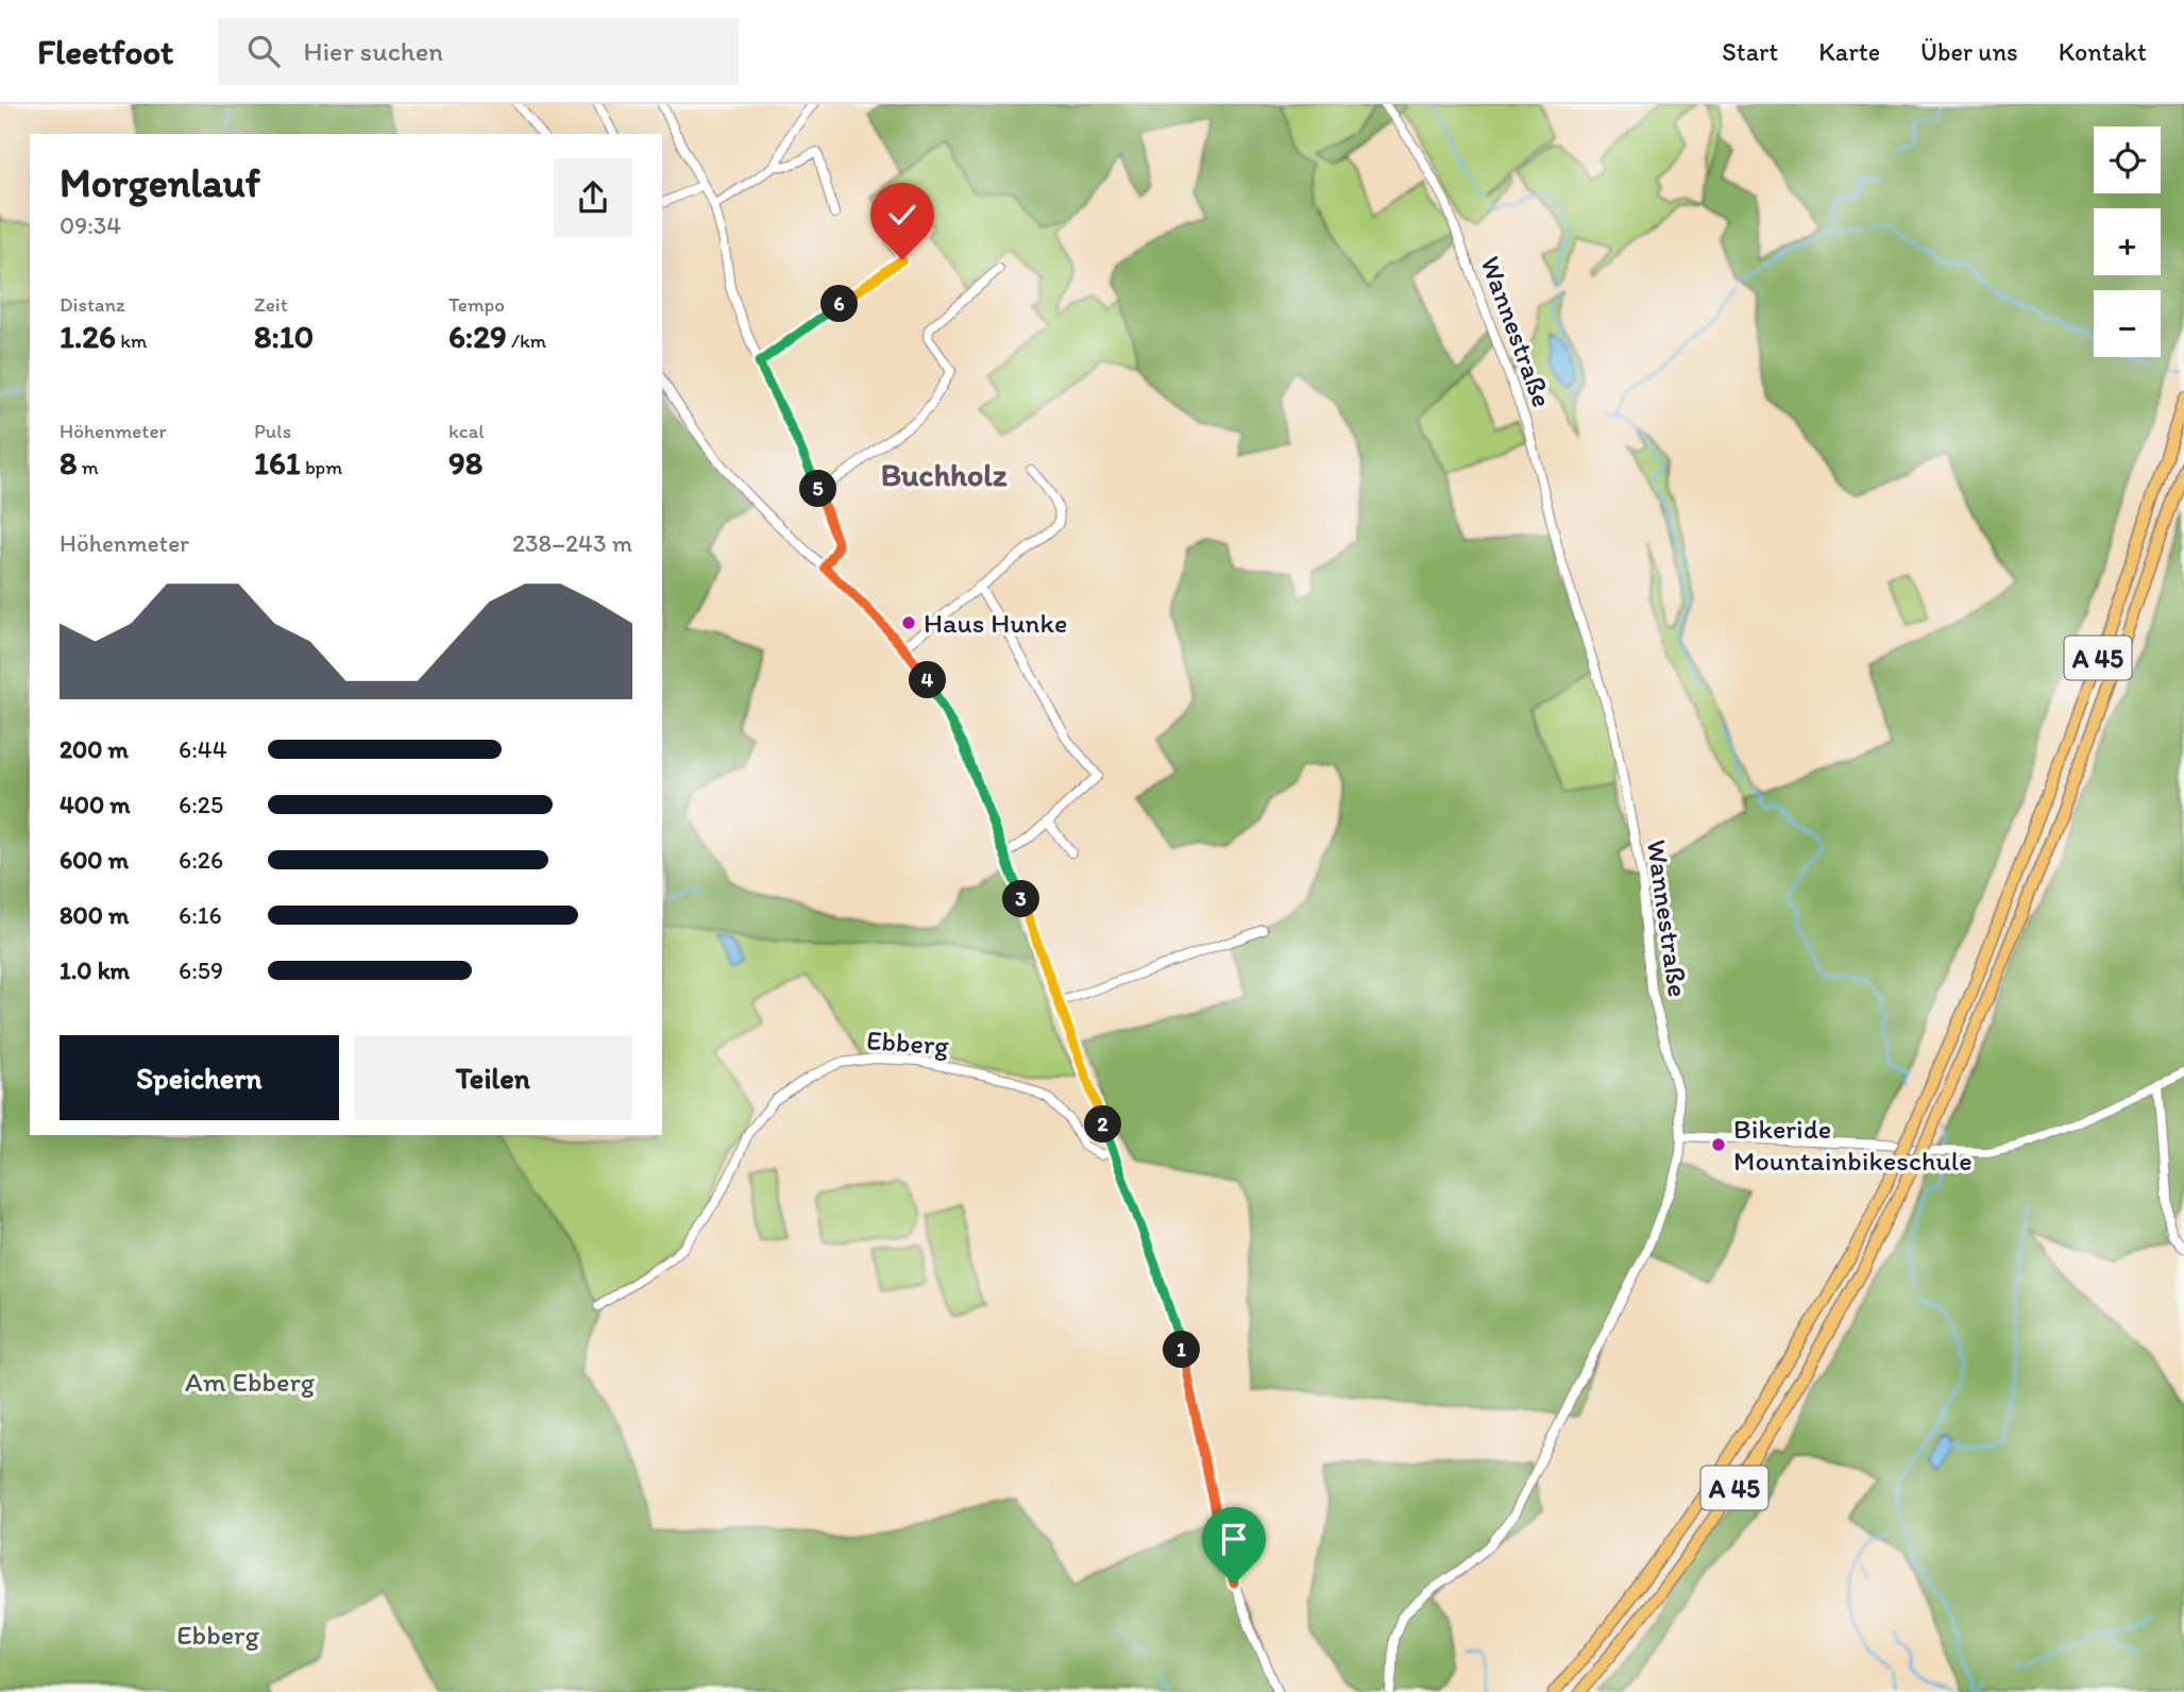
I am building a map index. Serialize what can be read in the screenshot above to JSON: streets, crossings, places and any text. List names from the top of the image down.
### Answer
{
  "streets": {
    "highway": ["A 45"],
    "street": ["Wannestraße", "Ebberg"]
  },
  "districts": ["Buchholz"],
  "parks": ["Am Ebberg", "Ebberg"],
  "places": ["Haus Hunke", "Bikeride Mountainbikeschule"],
  "page": {
    "header": "Fleetfoot",
    "search": "Hier suchen",
    "nav": [
      "Start",
      "Karte",
      "Über uns",
      "Kontakt"
    ],
    "map_buttons": ["+", "−"],
    "heading": ["Morgenlauf", "09:34"],
    "stats": [
      ["Distanz", "1.26 km"],
      ["Zeit", "8:10"],
      ["Tempo", "6:29 /km"],
      ["Höhenmeter", "8 m"],
      ["Puls", "161 bpm"],
      ["kcal", "98"]
    ],
    "pins": [
      "6",
      "5",
      "4",
      "3",
      "2",
      "1"
    ],
    "chart": ["Höhenmeter", "238–243 m"],
    "list": [
      {
        "name": "200 m",
        "note": "6:44"
      },
      {
        "name": "400 m",
        "note": "6:25"
      },
      {
        "name": "600 m",
        "note": "6:26"
      },
      {
        "name": "800 m",
        "note": "6:16"
      },
      {
        "name": "1.0 km",
        "note": "6:59"
      }
    ],
    "buttons": ["Speichern", "Teilen"]
  }
}
